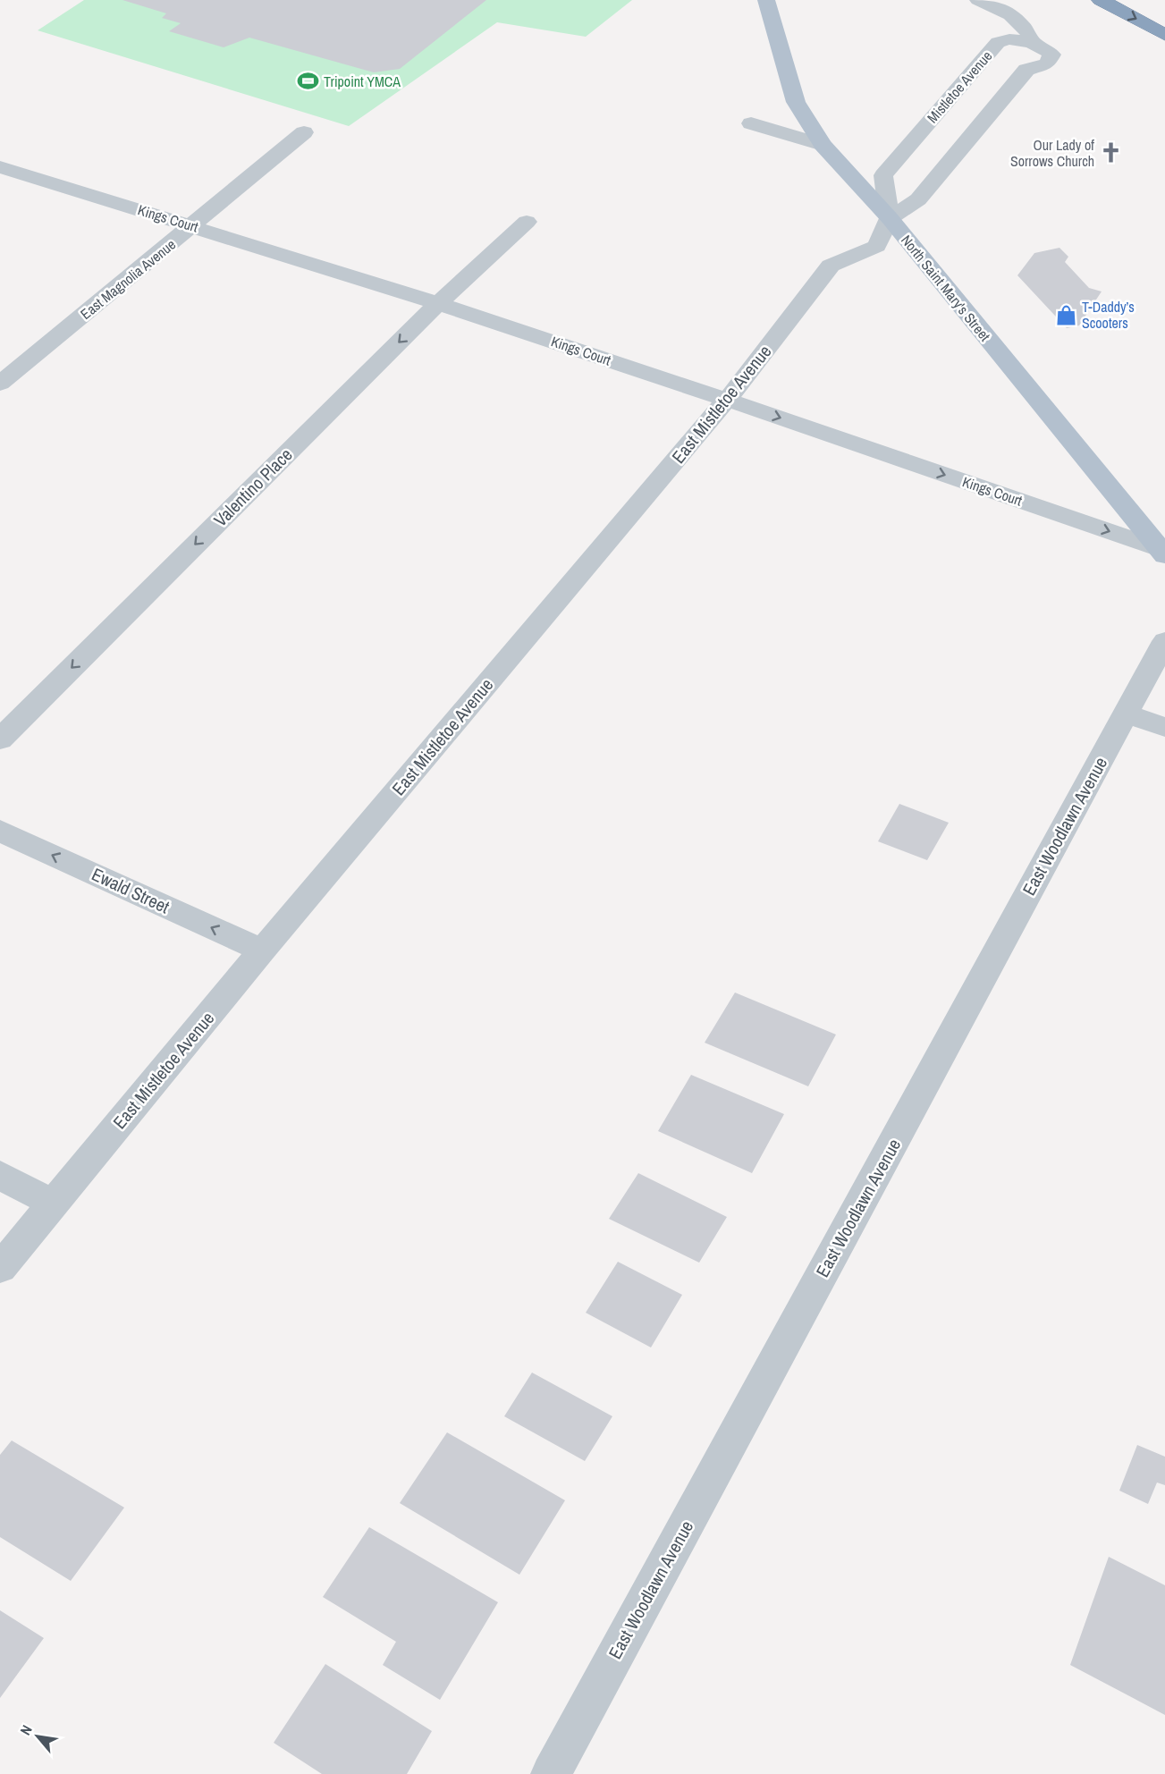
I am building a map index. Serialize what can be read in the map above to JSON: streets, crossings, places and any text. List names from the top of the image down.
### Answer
{
  "streets": {
    "main road": ["North Saint Mary's Street"],
    "street": [
      "Mistletoe Avenue",
      "Kings Court",
      "East Magnolia Avenue",
      "East Mistletoe Avenue",
      "Valentino Place",
      "East Woodlawn Avenue",
      "Ewald Street"
    ]
  },
  "crossings": [
    ["Mistletoe Avenue", "North Saint Mary's Street"],
    ["Mistletoe Avenue", "East Mistletoe Avenue"],
    ["Kings Court", "East Magnolia Avenue"],
    ["Kings Court", "North Saint Mary's Street"],
    ["Kings Court", "East Mistletoe Avenue"],
    ["Kings Court", "Valentino Place"],
    ["North Saint Mary's Street", "East Mistletoe Avenue"],
    ["East Mistletoe Avenue", "Ewald Street"]
  ],
  "one_way": ["Kings Court", "Valentino Place", "Ewald Street"],
  "places": {
    "sports": ["Tripoint YMCA"],
    "church": ["Our Lady of Sorrows Church"],
    "shop": ["T-Daddy’s Scooters"]
  },
  "north": "top left"
}
